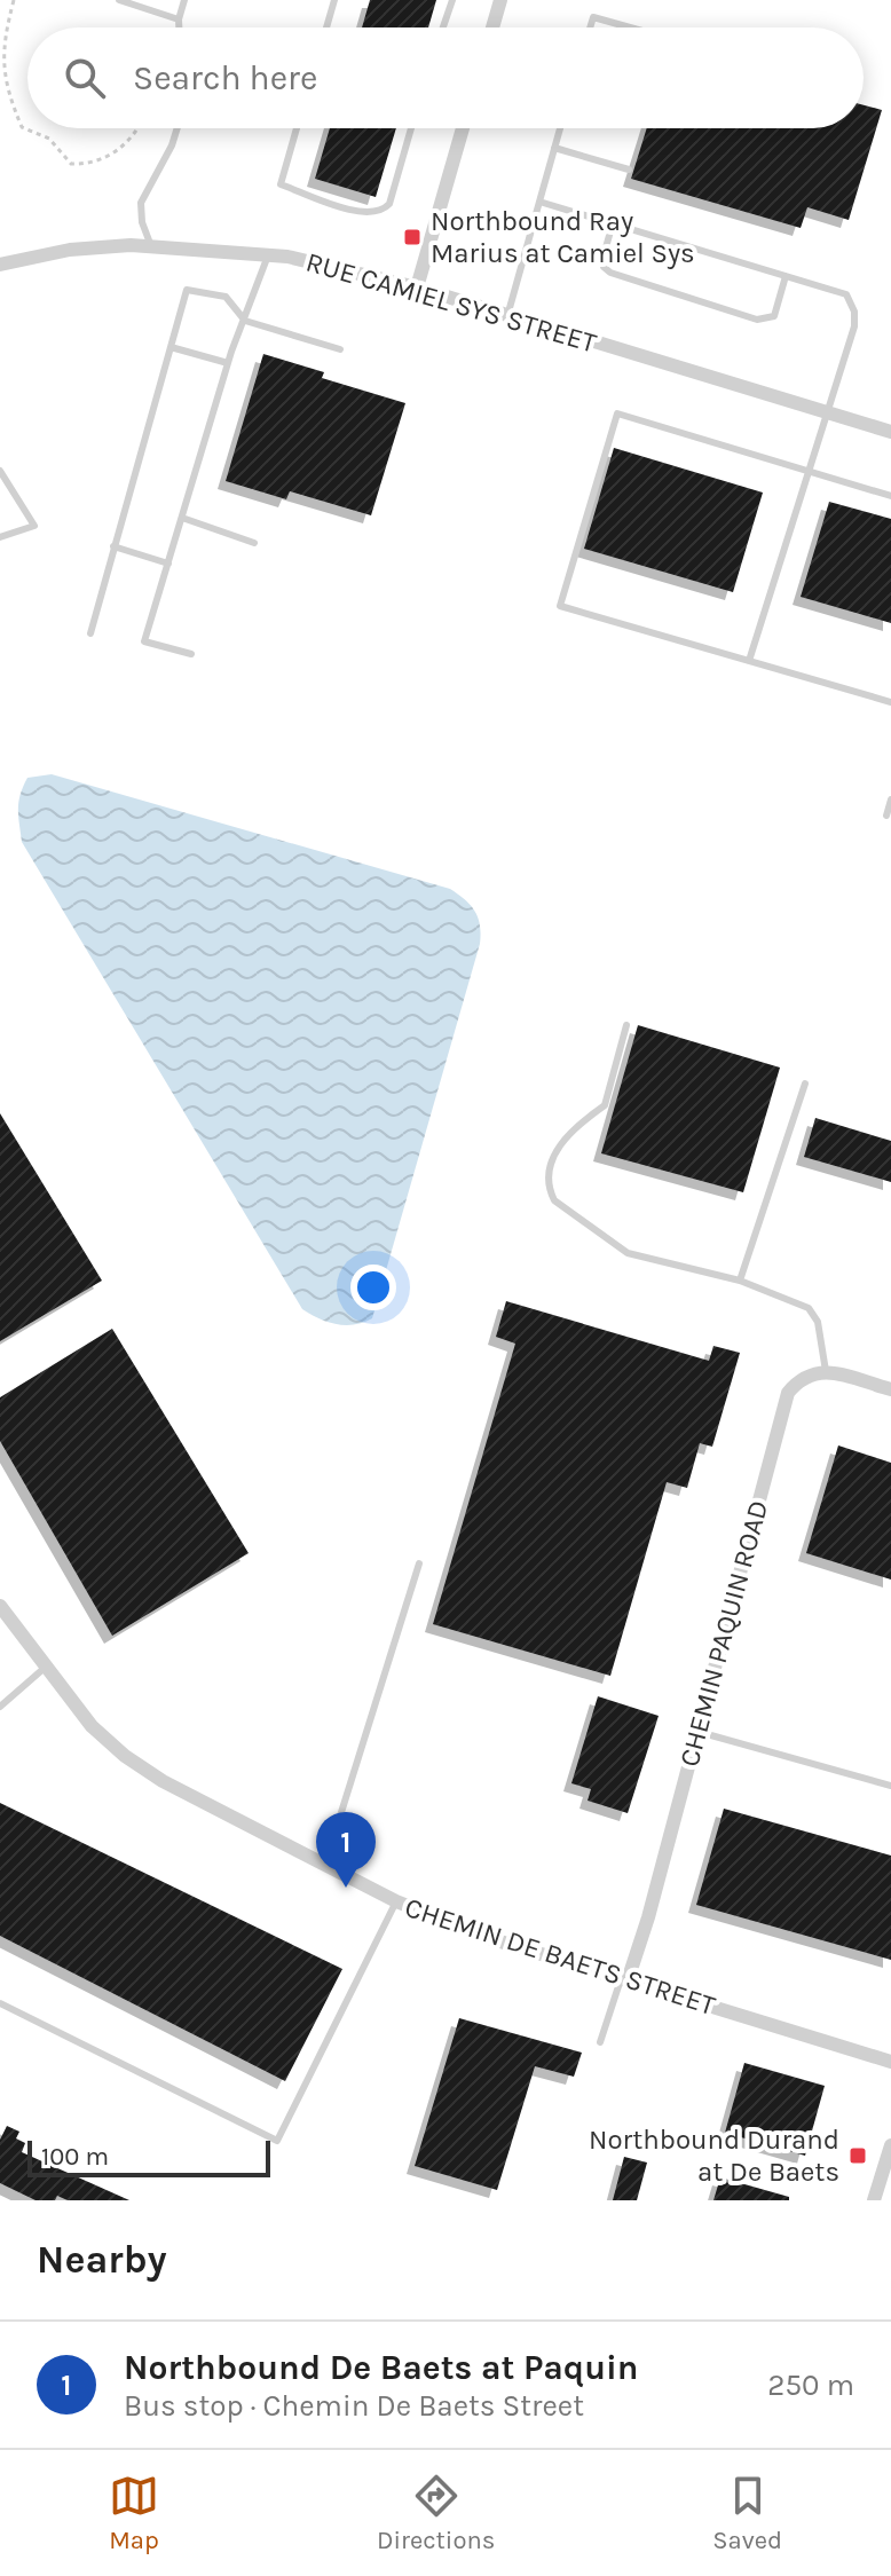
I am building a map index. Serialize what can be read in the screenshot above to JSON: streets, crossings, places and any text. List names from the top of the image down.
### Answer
{
  "streets": {
    "street": ["RUE CAMIEL SYS STREET", "CHEMIN PAQUIN ROAD", "CHEMIN DE BAETS STREET"]
  },
  "crossings": [
    ["CHEMIN PAQUIN ROAD", "CHEMIN DE BAETS STREET"]
  ],
  "places": {
    "transit": ["Northbound Ray Marius at Camiel Sys", "Northbound Durand at De Baets"]
  },
  "scale_bar": "100 m",
  "page": {
    "search": "Search here",
    "pins": "1",
    "scale": "100 m",
    "heading": "Nearby",
    "list": [
      {
        "mark": "1",
        "name": "Northbound De Baets at Paquin",
        "note": "Bus stop · Chemin De Baets Street",
        "value": "250 m"
      }
    ],
    "nav": ["Map", "Directions", "Saved"]
  }
}
